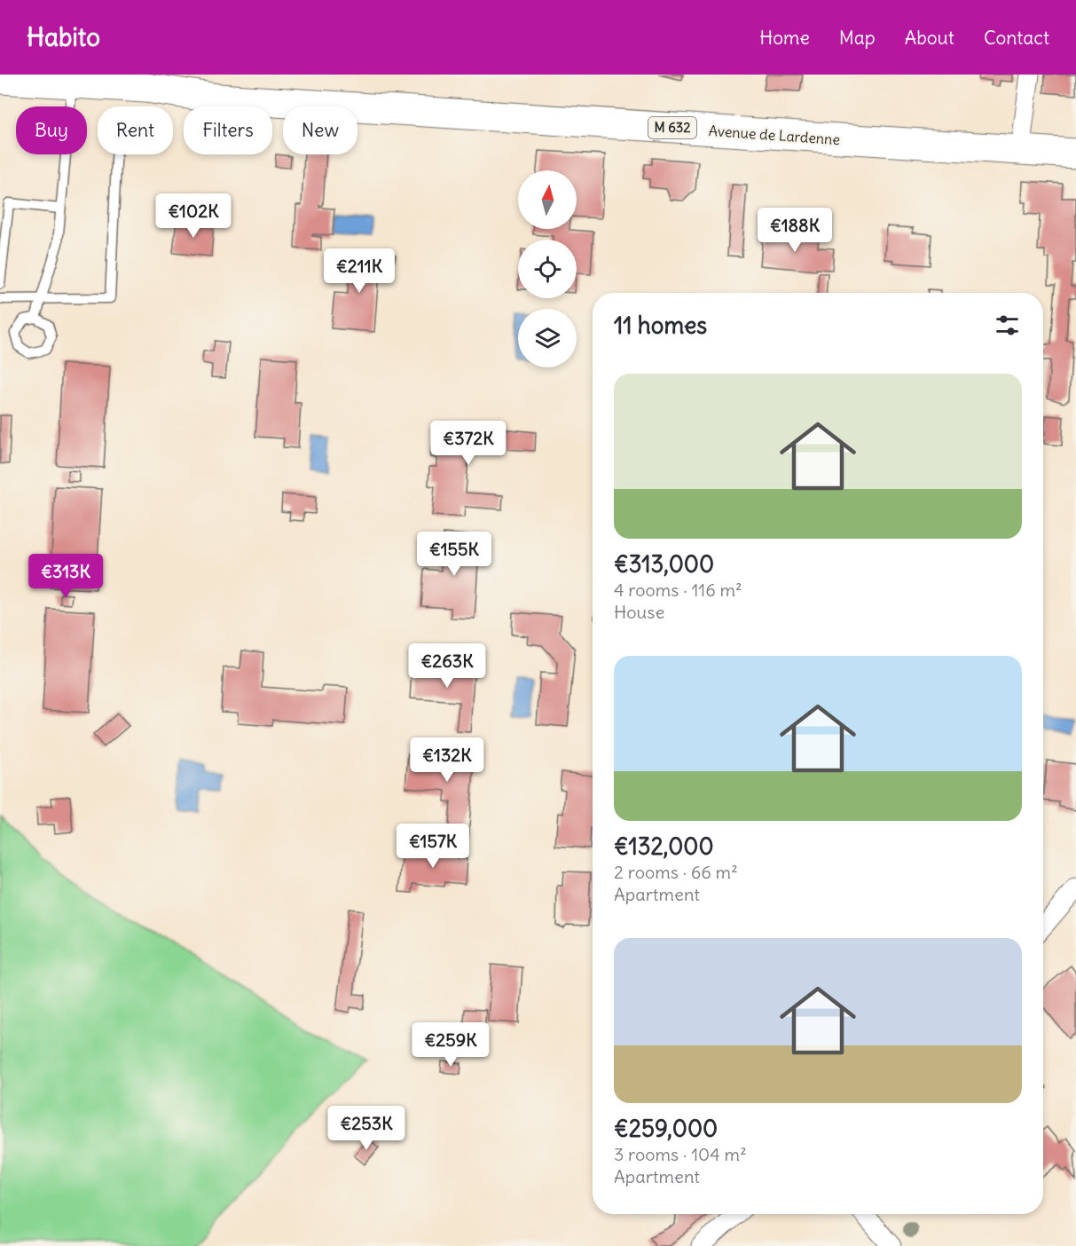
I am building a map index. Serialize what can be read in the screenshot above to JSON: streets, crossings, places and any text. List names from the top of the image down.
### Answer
{
  "streets": {
    "main road": ["M 632", "Avenue de Lardenne"]
  },
  "north": "top",
  "page": {
    "header": "Habito",
    "nav": [
      "Home",
      "Map",
      "About",
      "Contact"
    ],
    "chip": [
      "Buy",
      "Rent",
      "Filters",
      "New"
    ],
    "price": [
      "€102K",
      "€188K",
      "€211K",
      "€372K",
      "€155K",
      "€313K",
      "€263K",
      "€132K",
      "€157K",
      "€259K",
      "€253K"
    ],
    "heading": "11 homes",
    "list": [
      {
        "name": "€313,000",
        "note": "4 rooms · 116 m² · House"
      },
      {
        "name": "€132,000",
        "note": "2 rooms · 66 m² · Apartment"
      },
      {
        "name": "€259,000",
        "note": "3 rooms · 104 m² · Apartment"
      }
    ]
  }
}
